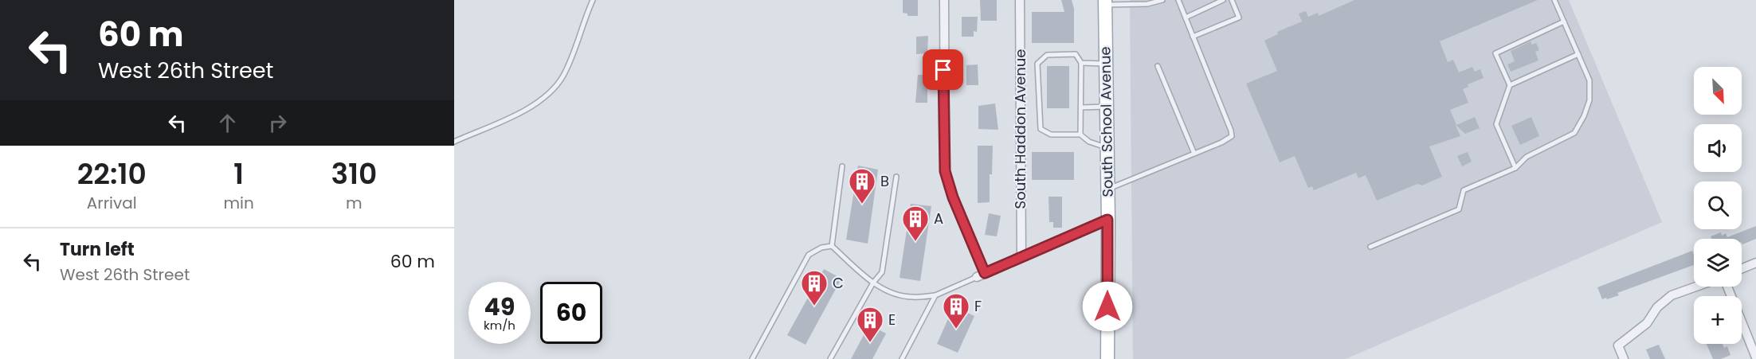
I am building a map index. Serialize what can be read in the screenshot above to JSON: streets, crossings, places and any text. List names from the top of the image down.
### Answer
{
  "streets": {
    "main road": ["South School Avenue"],
    "street": ["South Haddon Avenue"]
  },
  "places": {
    "building": [
      "B",
      "A",
      "C",
      "F",
      "E"
    ]
  },
  "north": "bottom right",
  "page": {
    "turn": ["60 m", "West 26th Street"],
    "map_buttons": "+",
    "eta": [
      "22:10",
      "Arrival",
      "1",
      "min",
      "310",
      "m"
    ],
    "list": [
      {
        "name": "Turn left",
        "note": "West 26th Street",
        "value": "60 m"
      }
    ],
    "speed": "49 km/h",
    "limit": "60"
  }
}
